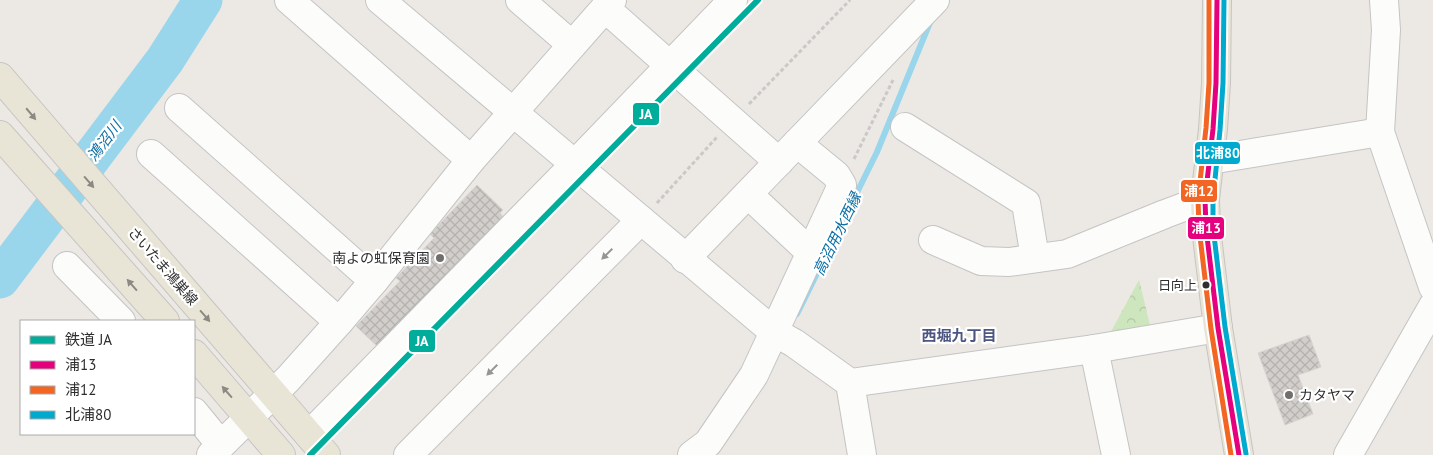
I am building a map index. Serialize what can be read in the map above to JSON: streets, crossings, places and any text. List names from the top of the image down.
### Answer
{
  "streets": {
    "main road": ["さいたま鴻巣線"]
  },
  "districts": ["西堀九丁目"],
  "water": ["鴻沼川", "高沼用水西縁"],
  "places": ["南よの虹保育園", "日向上", "カタヤマ"],
  "lines": [
    "rail line JA",
    "transit line 浦13",
    "transit line 浦12",
    "transit line 北浦80"
  ],
  "legend": [
    "鉄道 JA",
    "浦13",
    "浦12",
    "北浦80"
  ]
}
